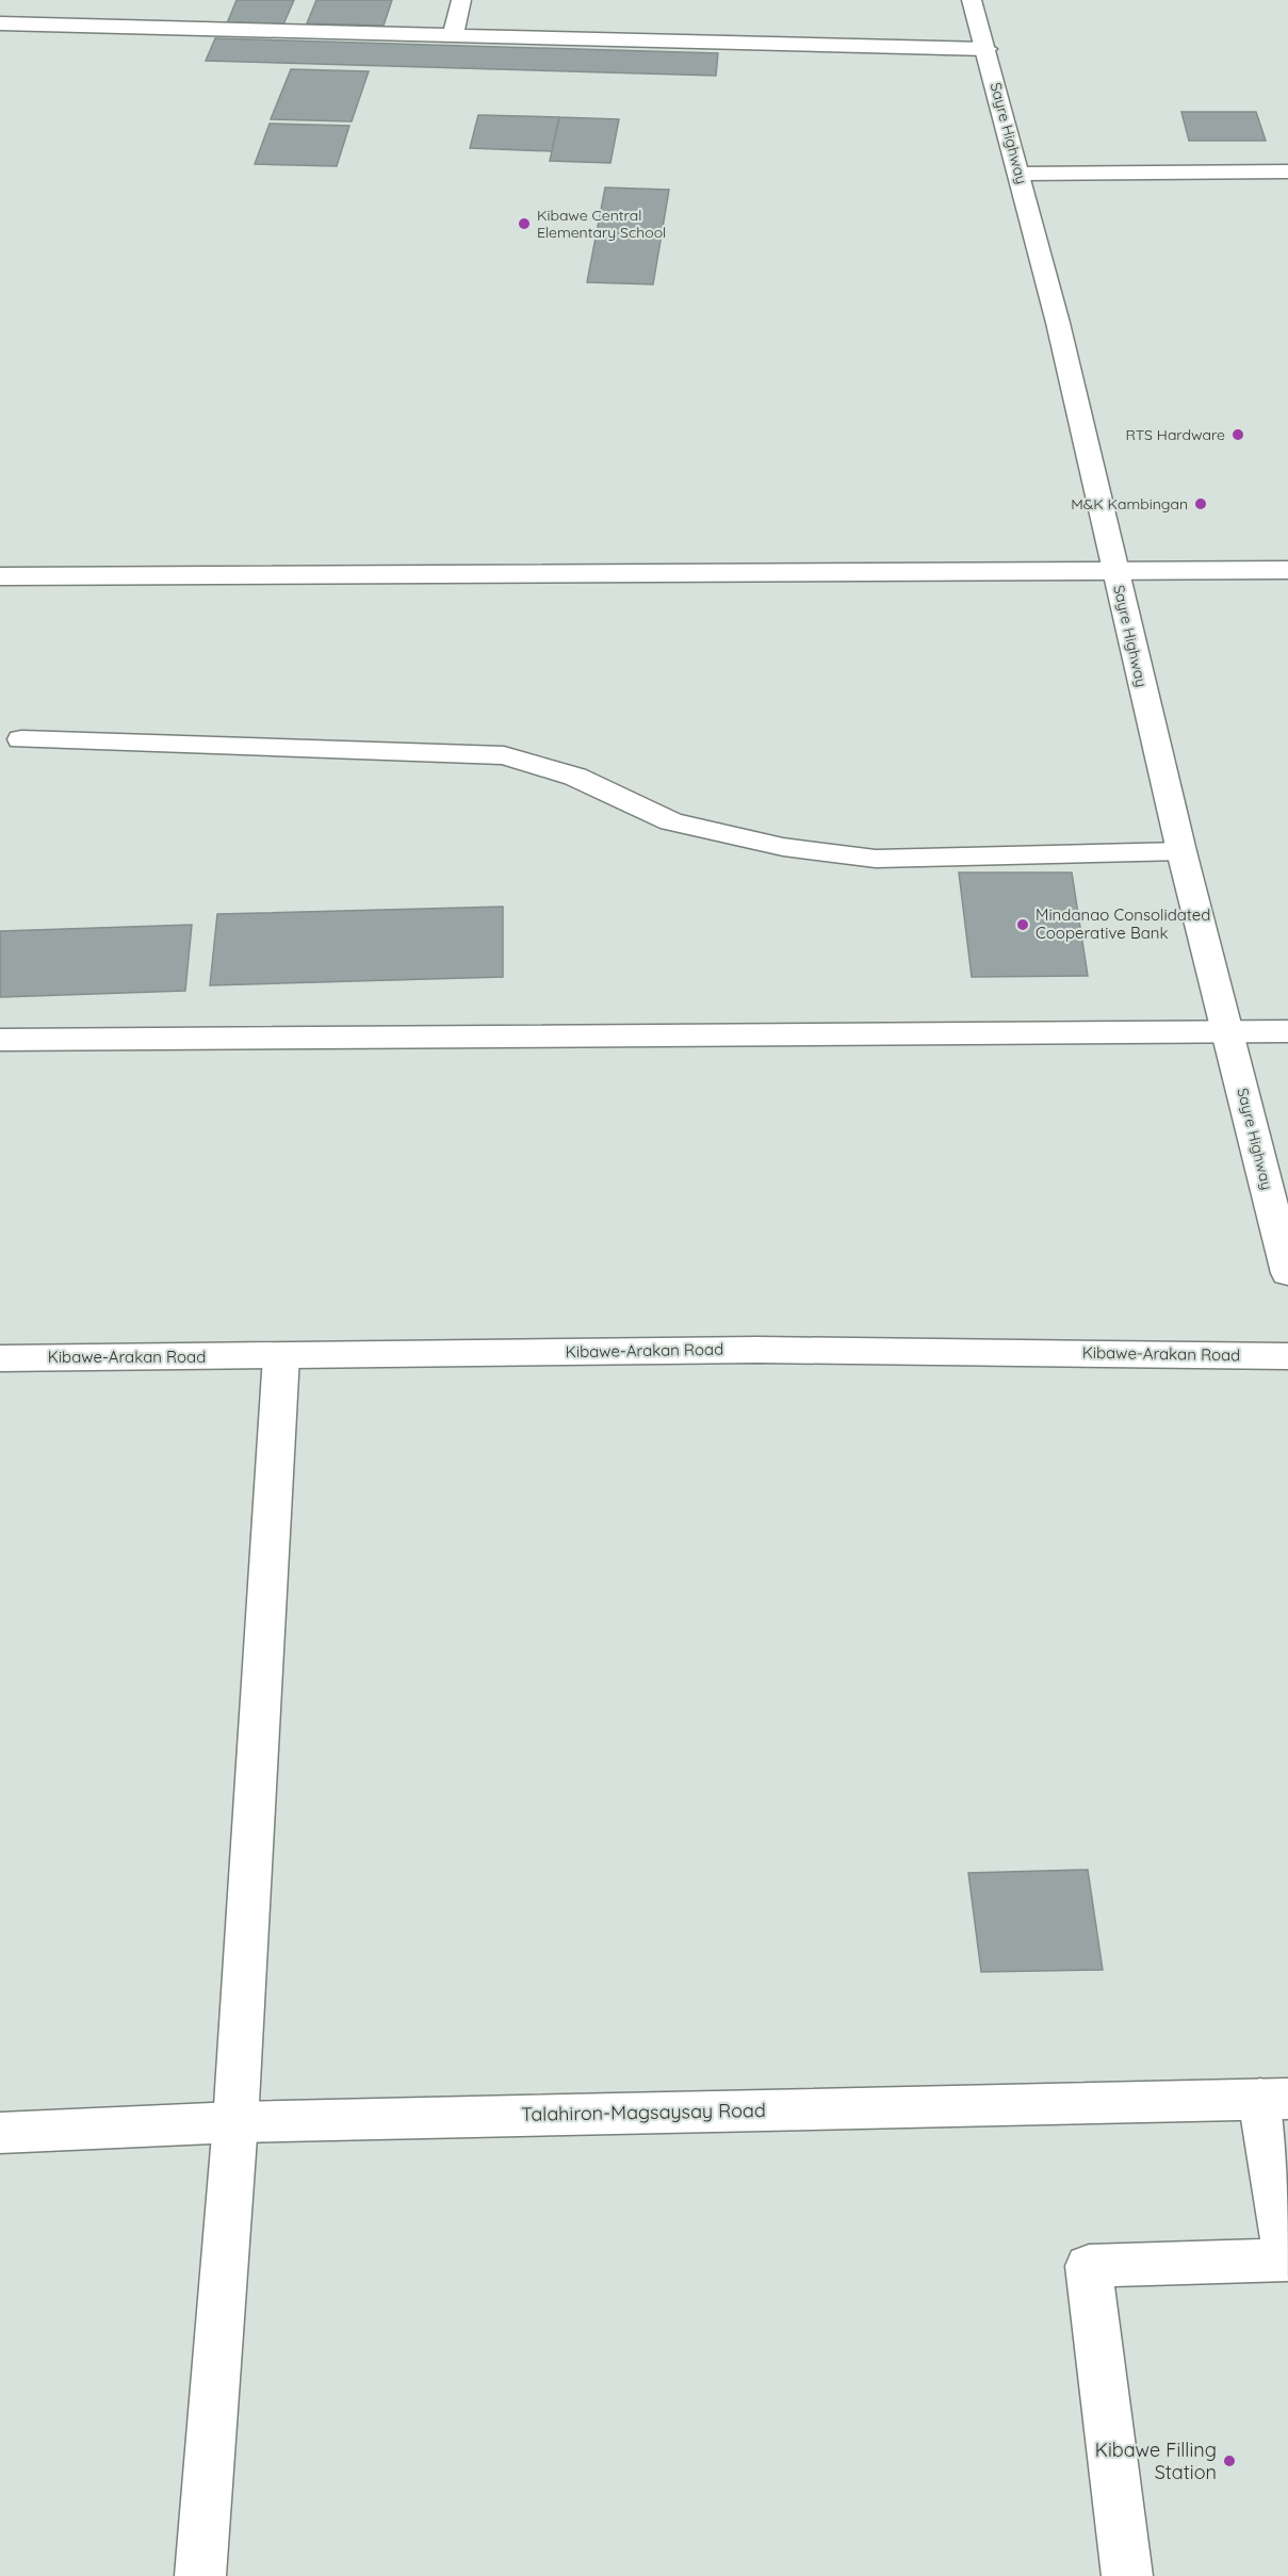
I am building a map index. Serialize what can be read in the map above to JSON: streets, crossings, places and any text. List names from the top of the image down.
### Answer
{
  "streets": {
    "main road": ["Sayre Highway", "Kibawe-Arakan Road", "Talahiron-Magsaysay Road"]
  },
  "places": [
    "Kibawe Central Elementary School",
    "RTS Hardware",
    "M&K Kambingan",
    "Mindanao Consolidated Cooperative Bank",
    "Kibawe Filling Station"
  ]
}
